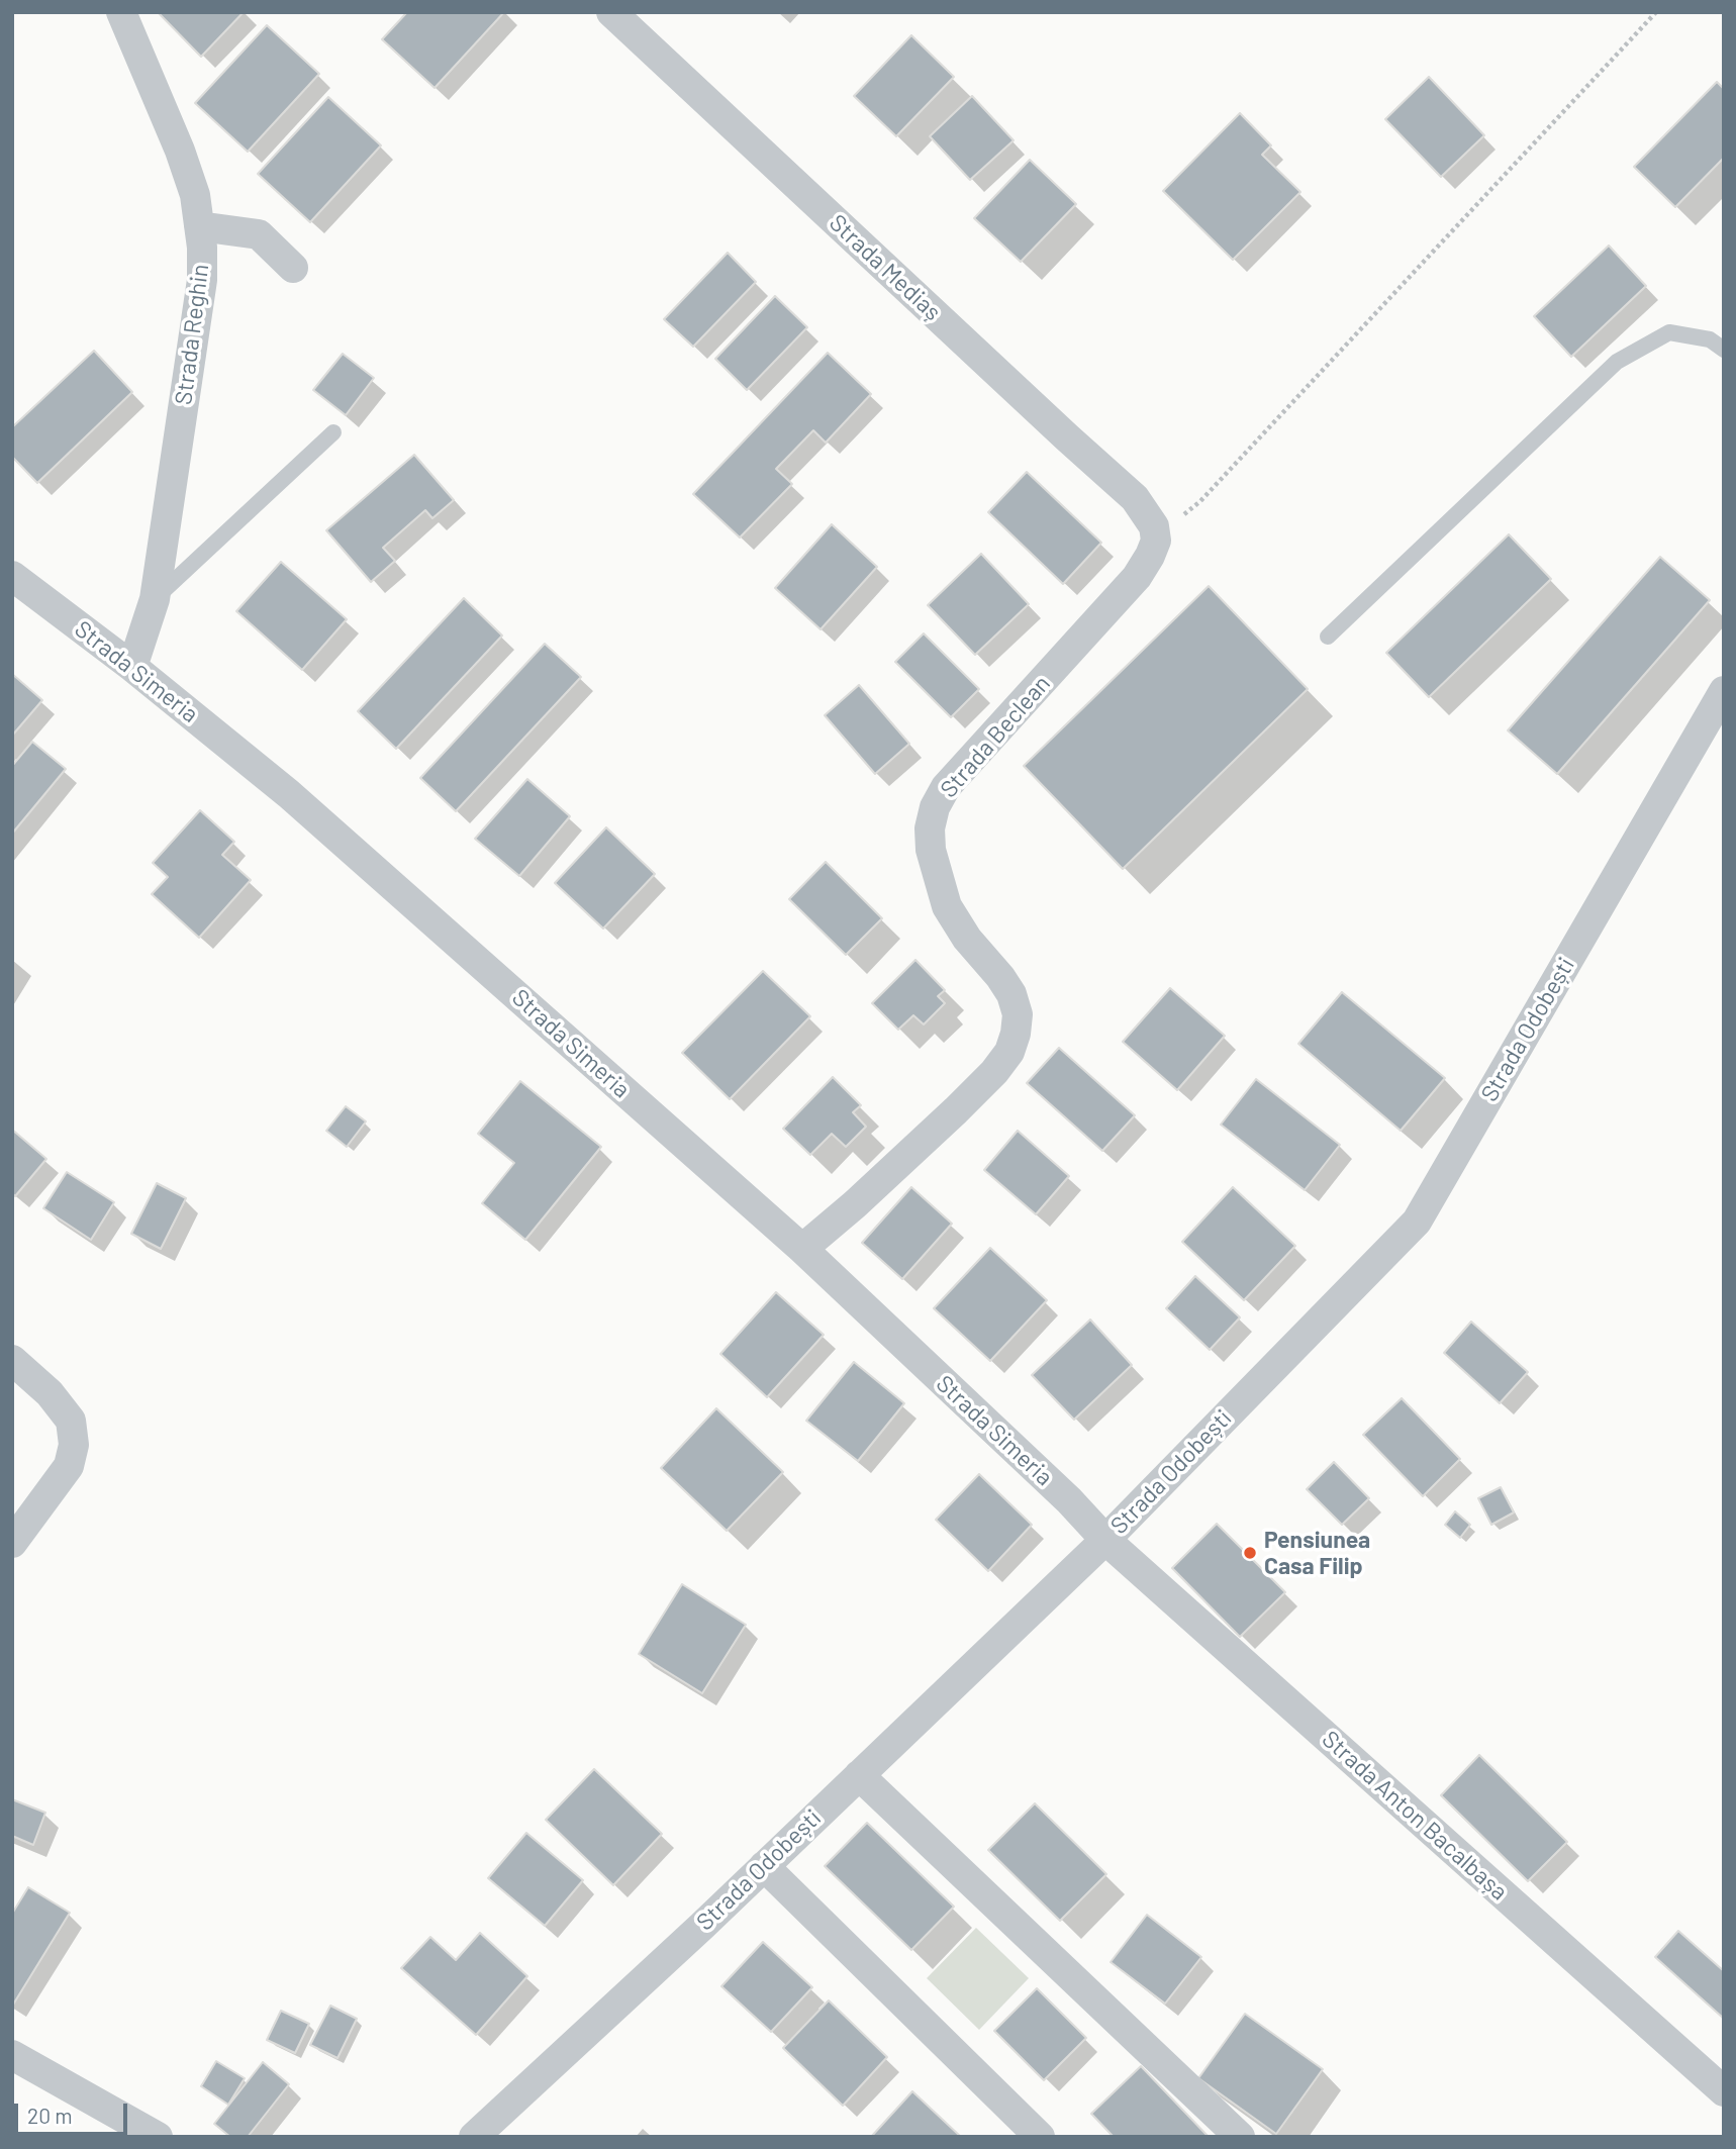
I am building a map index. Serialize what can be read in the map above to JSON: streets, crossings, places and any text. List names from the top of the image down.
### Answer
{
  "streets": {
    "street": [
      "Strada Mediaș",
      "Strada Reghin",
      "Strada Simeria",
      "Strada Beclean",
      "Strada Odobești",
      "Strada Anton Bacalbașa"
    ]
  },
  "crossings": [
    ["Strada Mediaș", "Strada Beclean"],
    ["Strada Reghin", "Strada Simeria"],
    ["Strada Simeria", "Strada Beclean"],
    ["Strada Simeria", "Strada Odobești"],
    ["Strada Simeria", "Strada Anton Bacalbașa"],
    ["Strada Odobești", "Strada Anton Bacalbașa"]
  ],
  "places": ["Pensiunea Casa Filip"],
  "scale_bar": "20 m"
}
